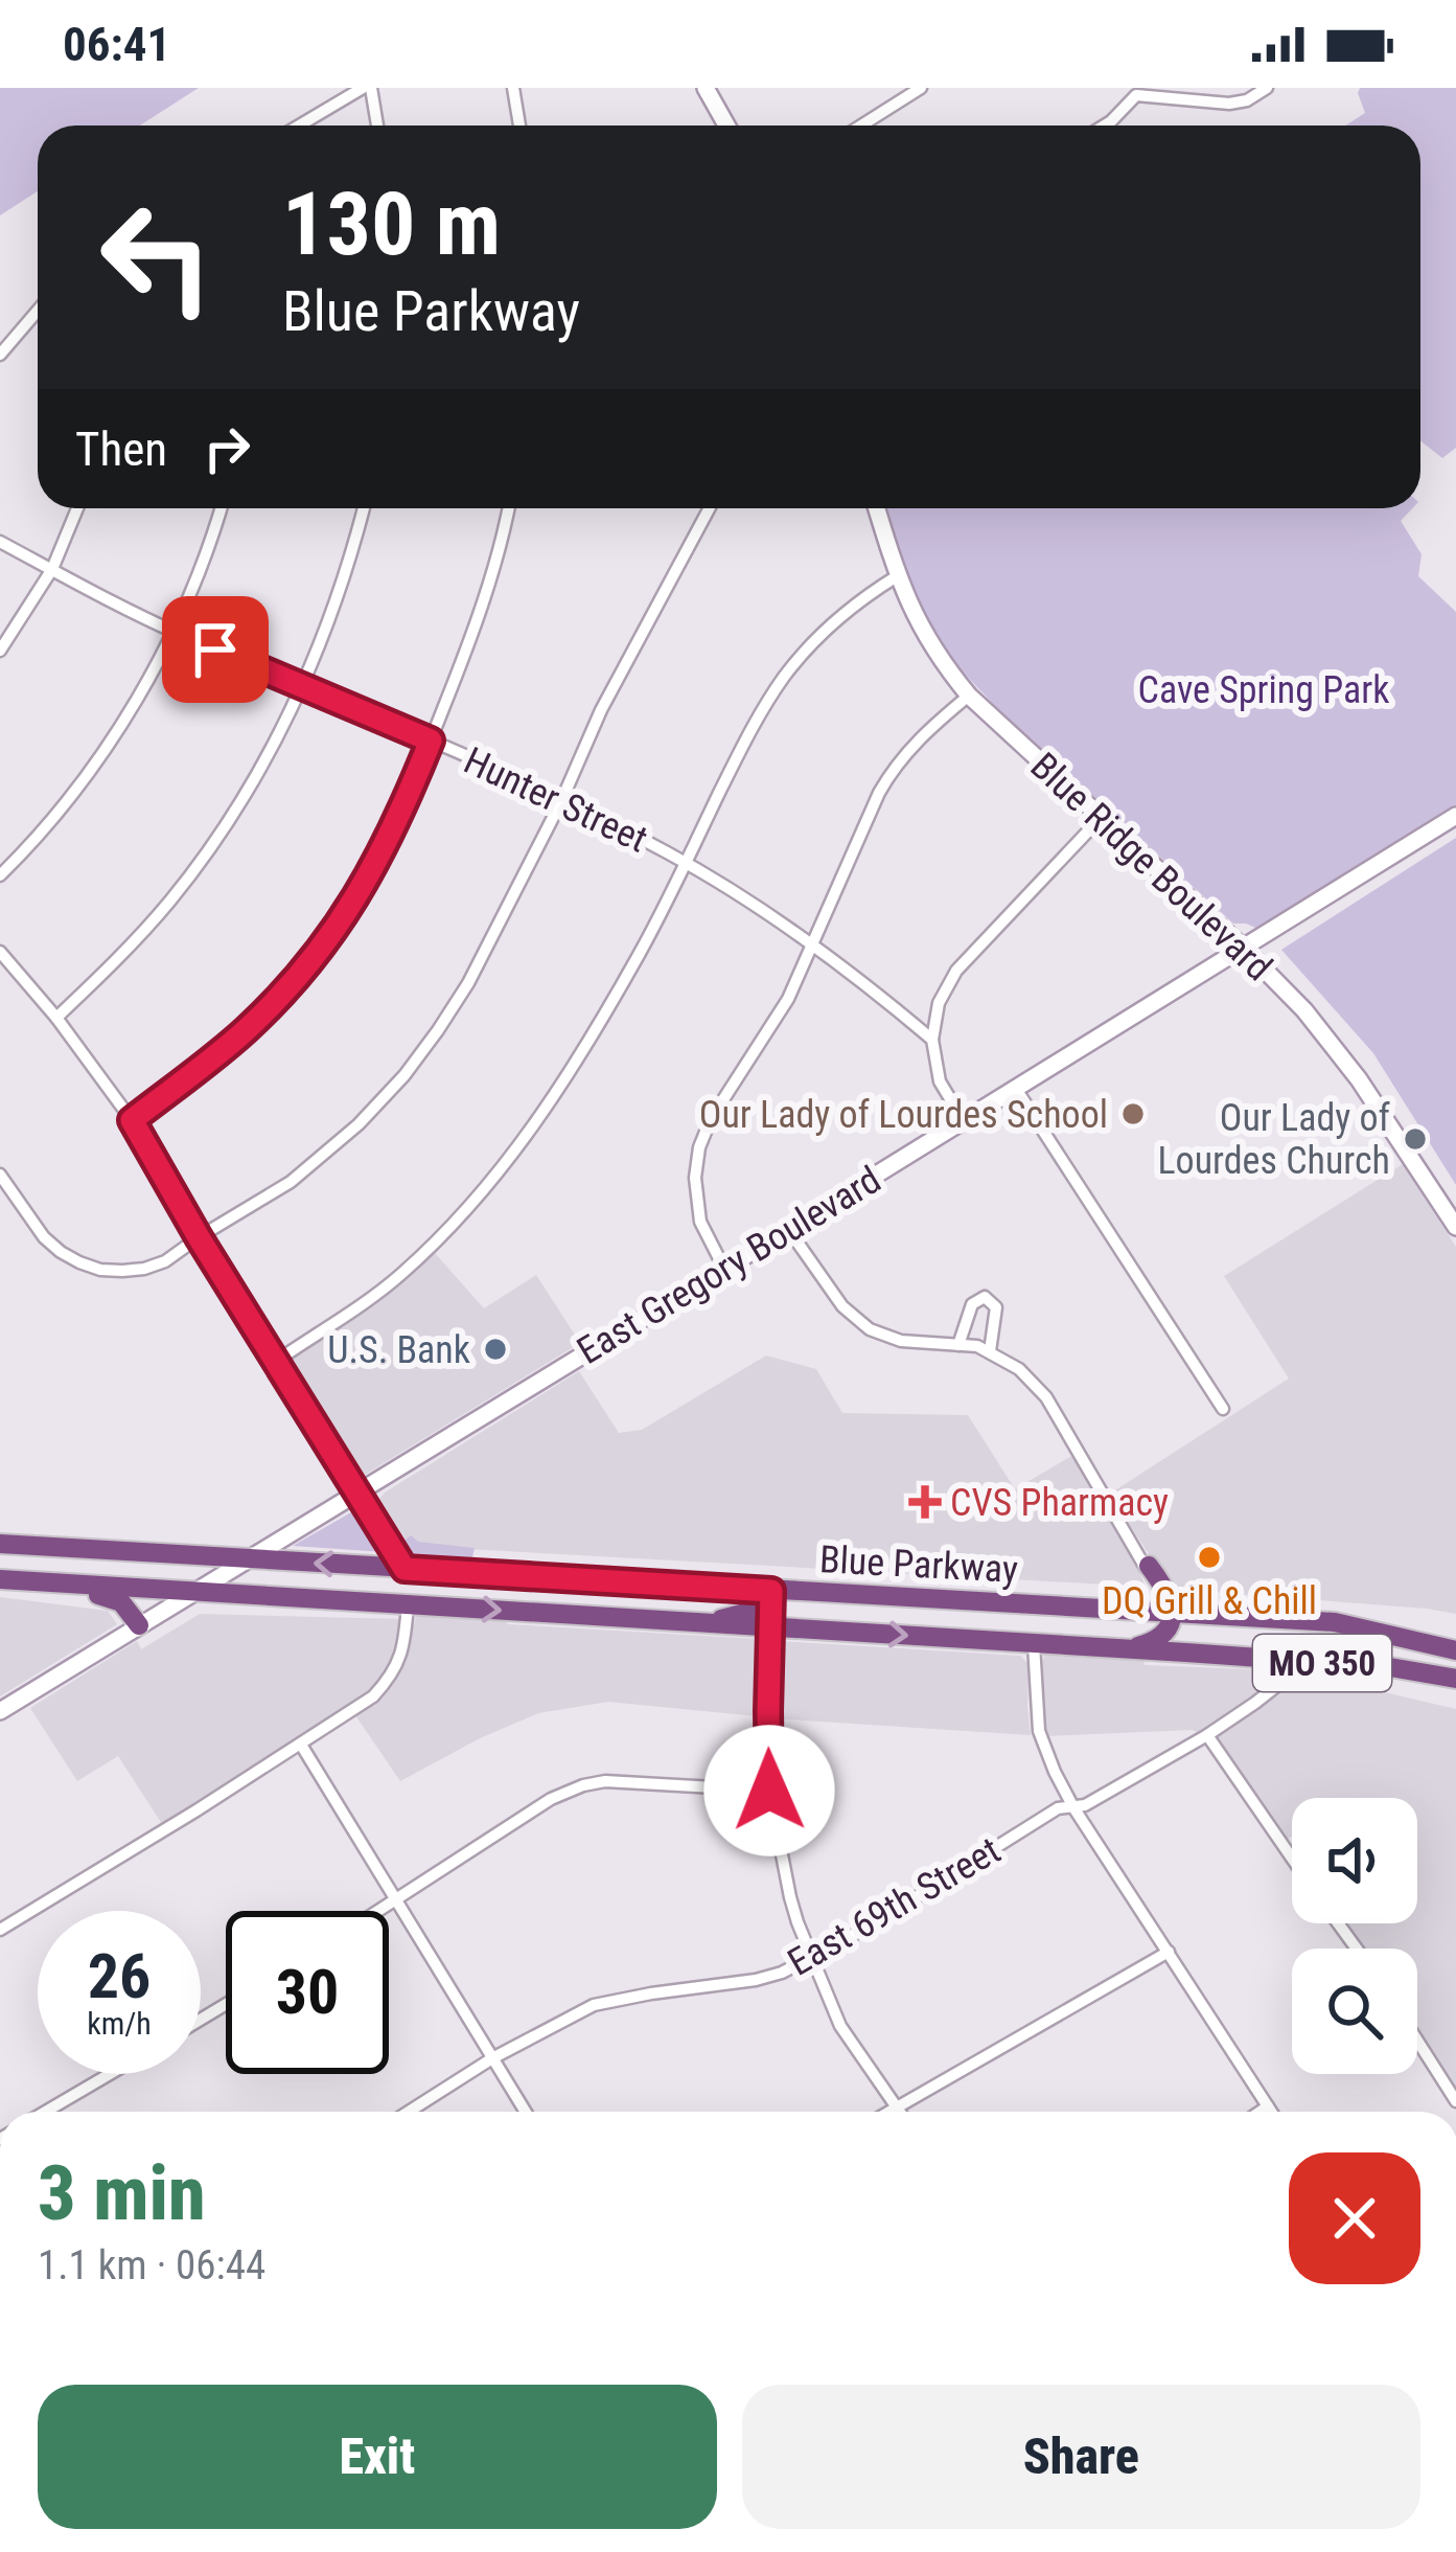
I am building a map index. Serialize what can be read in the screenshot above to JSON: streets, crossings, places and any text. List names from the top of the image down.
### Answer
{
  "streets": {
    "highway": ["Blue Parkway", "MO 350"],
    "main road": ["Blue Ridge Boulevard", "East Gregory Boulevard"],
    "street": ["Hunter Street", "East 69th Street"]
  },
  "crossings": [
    ["Blue Ridge Boulevard", "East Gregory Boulevard"],
    ["East Gregory Boulevard", "Blue Parkway"],
    ["Blue Parkway", "East 69th Street"]
  ],
  "parks": ["Cave Spring Park"],
  "places": {
    "other": [
      "Our Lady of Lourdes School",
      "Our Lady of Lourdes Church",
      "U.S. Bank",
      "DQ Grill & Chill"
    ],
    "health": ["CVS Pharmacy"]
  },
  "page": {
    "status": "06:41",
    "turn": ["130 m", "Blue Parkway"],
    "then": "Then",
    "speed": "26 km/h",
    "limit": "30",
    "heading": ["3 min", "1.1 km · 06:44"],
    "buttons": ["Exit", "Share"]
  }
}
